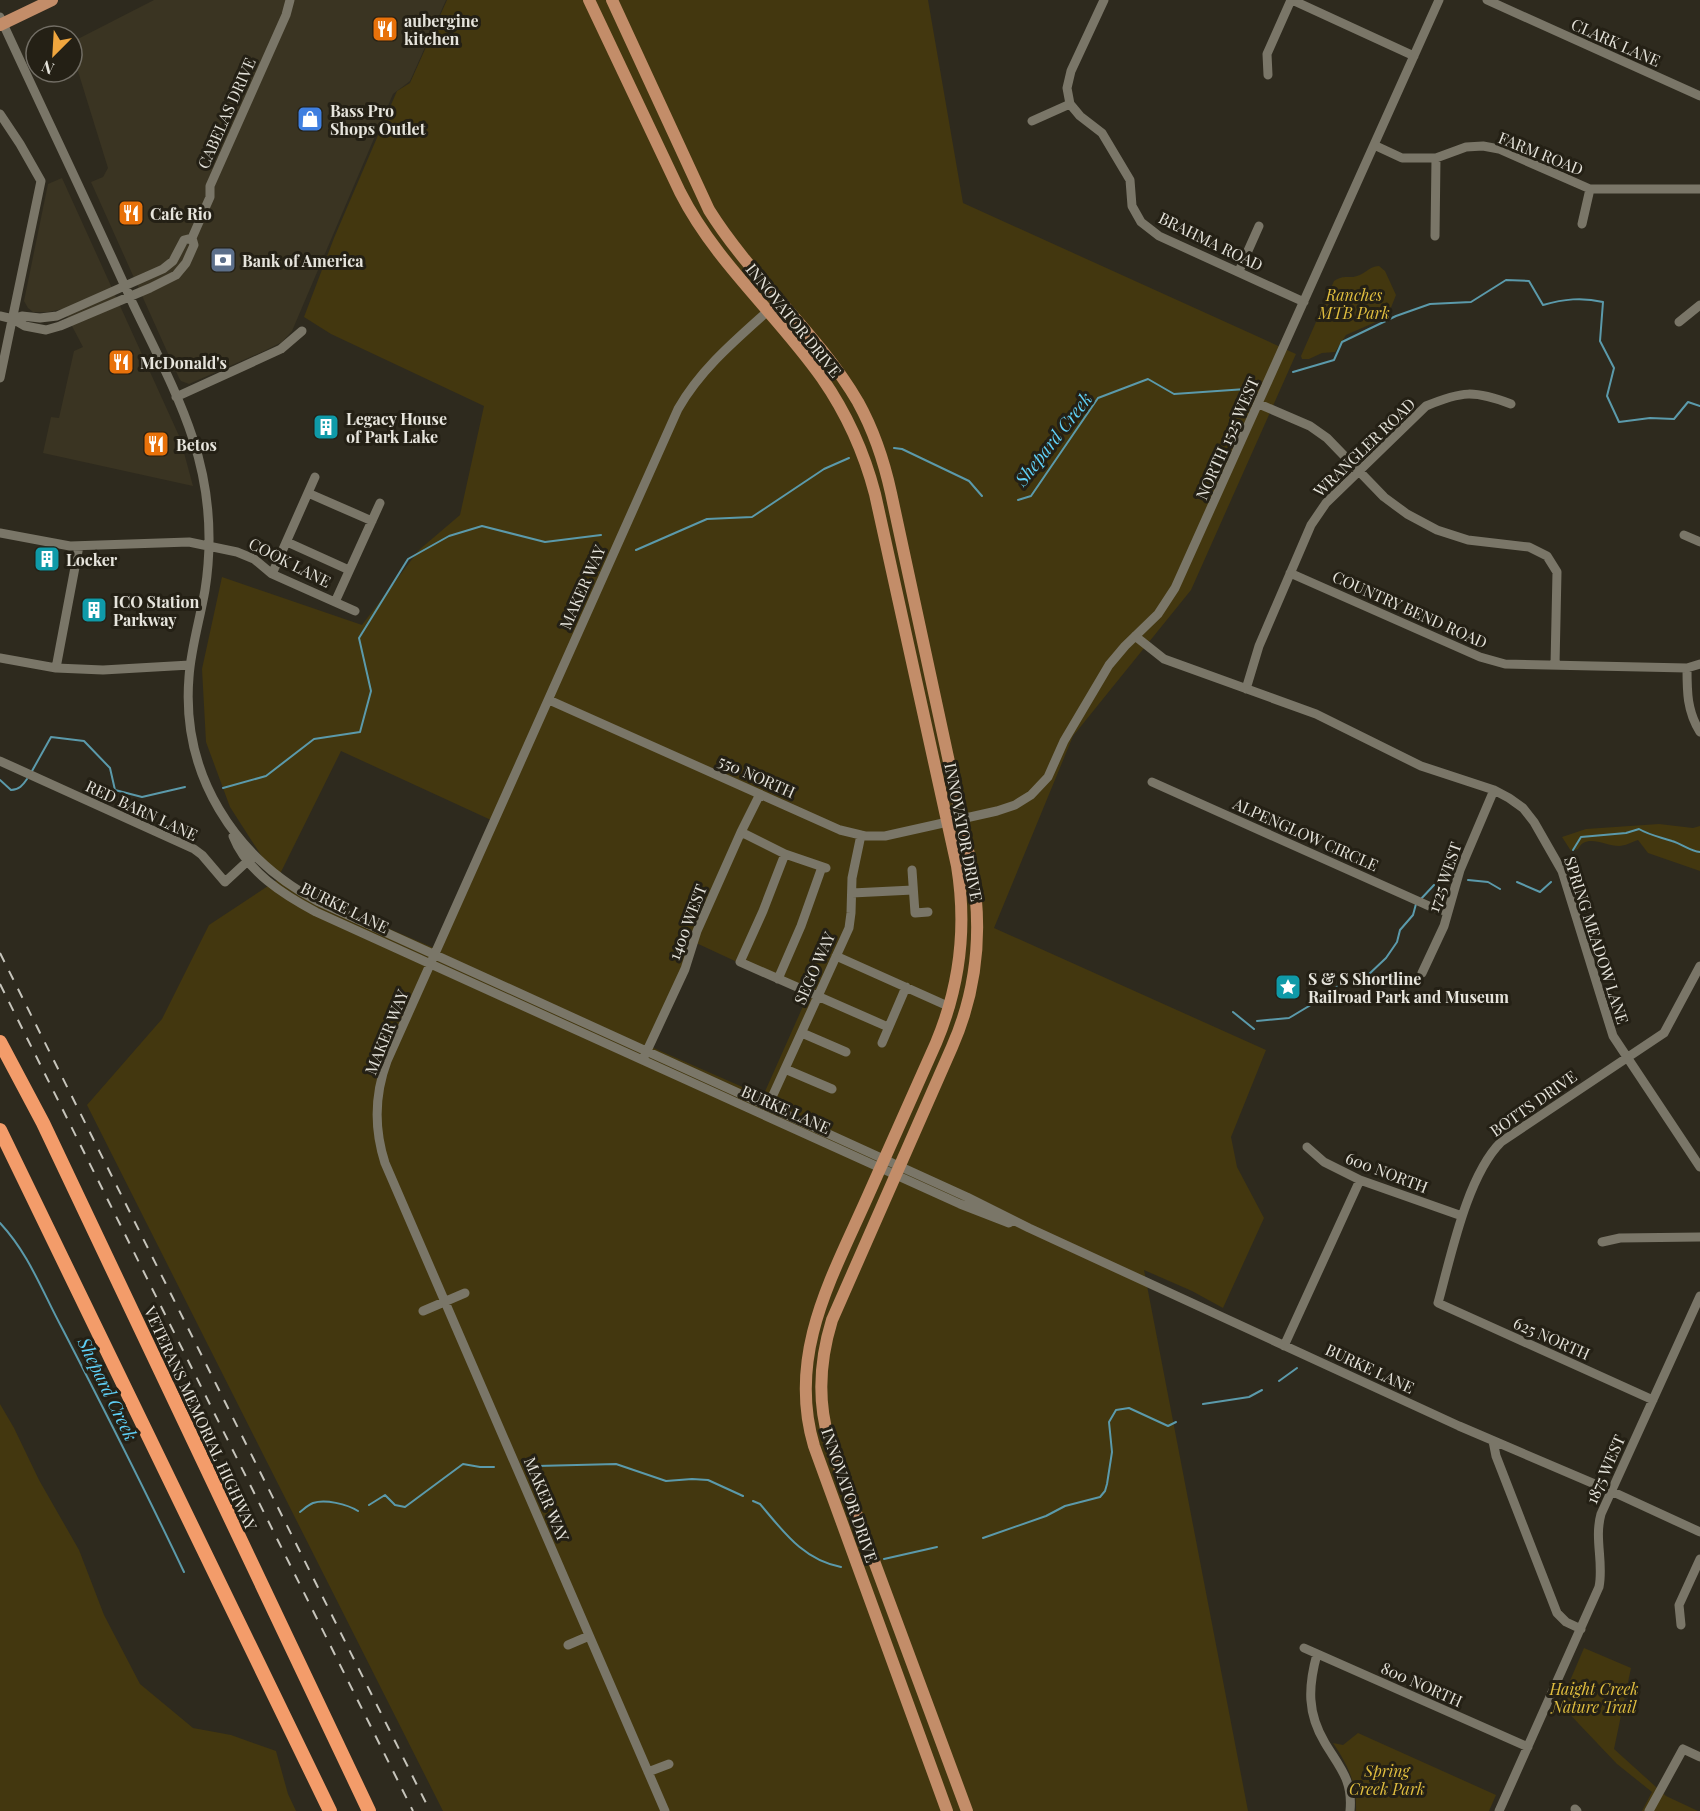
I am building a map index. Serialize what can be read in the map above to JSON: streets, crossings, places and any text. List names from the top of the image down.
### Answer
{
  "streets": {
    "highway": ["VETERANS MEMORIAL HIGHWAY"],
    "main road": ["INNOVATOR DRIVE"],
    "street": [
      "CLARK LANE",
      "CABELAS DRIVE",
      "FARM ROAD",
      "BRAHMA ROAD",
      "NORTH 1525 WEST",
      "WRANGLER ROAD",
      "COOK LANE",
      "MAKER WAY",
      "COUNTRY BEND ROAD",
      "550 NORTH",
      "RED BARN LANE",
      "ALPENGLOW CIRCLE",
      "1725 WEST",
      "BURKE LANE",
      "1400 WEST",
      "SPRING MEADOW LANE",
      "SEGO WAY",
      "BOTTS DRIVE",
      "600 NORTH",
      "625 NORTH",
      "1875 WEST",
      "800 NORTH"
    ]
  },
  "crossings": [
    ["CABELAS DRIVE", "BURKE LANE"],
    ["FARM ROAD", "NORTH 1525 WEST"],
    ["BRAHMA ROAD", "NORTH 1525 WEST"],
    ["INNOVATOR DRIVE", "NORTH 1525 WEST"],
    ["INNOVATOR DRIVE", "MAKER WAY"],
    ["INNOVATOR DRIVE", "550 NORTH"],
    ["INNOVATOR DRIVE", "BURKE LANE"],
    ["NORTH 1525 WEST", "550 NORTH"],
    ["NORTH 1525 WEST", "SPRING MEADOW LANE"],
    ["WRANGLER ROAD", "COUNTRY BEND ROAD"],
    ["WRANGLER ROAD", "SPRING MEADOW LANE"],
    ["COOK LANE", "BURKE LANE"],
    ["MAKER WAY", "550 NORTH"],
    ["MAKER WAY", "BURKE LANE"],
    ["550 NORTH", "1400 WEST"],
    ["550 NORTH", "SEGO WAY"],
    ["RED BARN LANE", "BURKE LANE"],
    ["ALPENGLOW CIRCLE", "1725 WEST"],
    ["1725 WEST", "SPRING MEADOW LANE"],
    ["BURKE LANE", "1400 WEST"],
    ["BURKE LANE", "SEGO WAY"],
    ["BURKE LANE", "1875 WEST"],
    ["SPRING MEADOW LANE", "BOTTS DRIVE"],
    ["BOTTS DRIVE", "600 NORTH"],
    ["BOTTS DRIVE", "625 NORTH"],
    ["625 NORTH", "1875 WEST"],
    ["1875 WEST", "800 NORTH"]
  ],
  "water": ["Shepard Creek"],
  "parks": ["Ranches MTB Park", "Haight Creek Nature Trail", "Spring Creek Park"],
  "places": {
    "restaurant": [
      "aubergine kitchen",
      "Cafe Rio",
      "McDonald's",
      "Betos"
    ],
    "shop": ["Bass Pro Shops Outlet"],
    "bank": ["Bank of America"],
    "building": ["Legacy House of Park Lake", "Locker", "ICO Station Parkway"],
    "place": ["S & S Shortline Railroad Park and Museum"]
  },
  "north": "bottom left"
}
